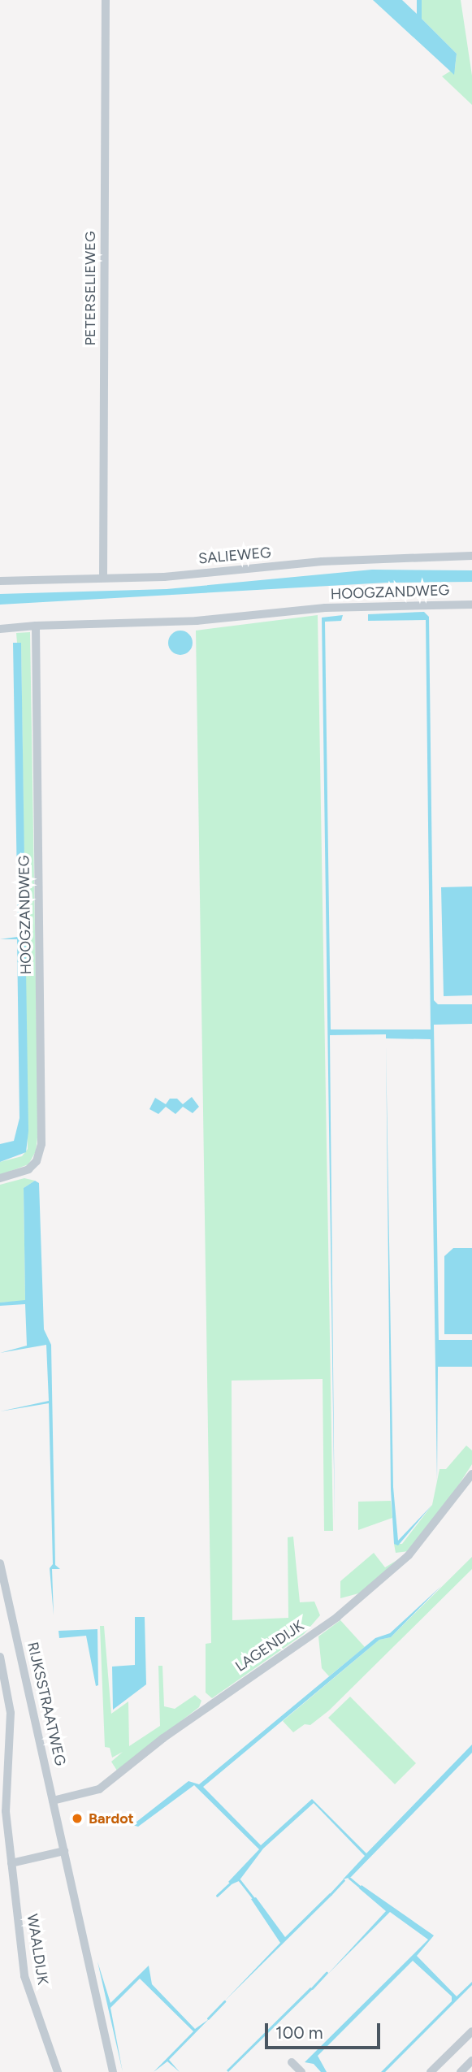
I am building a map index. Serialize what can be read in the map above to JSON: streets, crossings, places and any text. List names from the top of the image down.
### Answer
{
  "streets": {
    "street": [
      "PETERSELIEWEG",
      "SALIEWEG",
      "HOOGZANDWEG",
      "LAGENDIJK",
      "RIJKSSTRAATWEG",
      "WAALDIJK"
    ]
  },
  "crossings": [
    ["PETERSELIEWEG", "SALIEWEG"],
    ["LAGENDIJK", "RIJKSSTRAATWEG"]
  ],
  "places": ["Bardot"],
  "scale_bar": "100 m"
}
